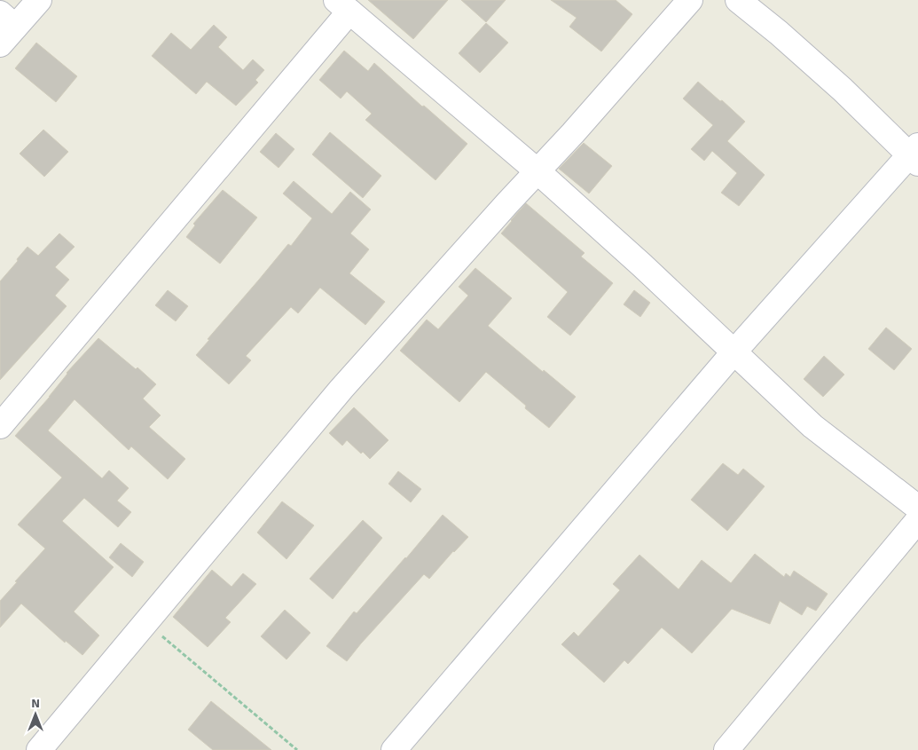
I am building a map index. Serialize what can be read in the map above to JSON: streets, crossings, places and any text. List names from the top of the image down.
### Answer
{
  "north": "top"
}
